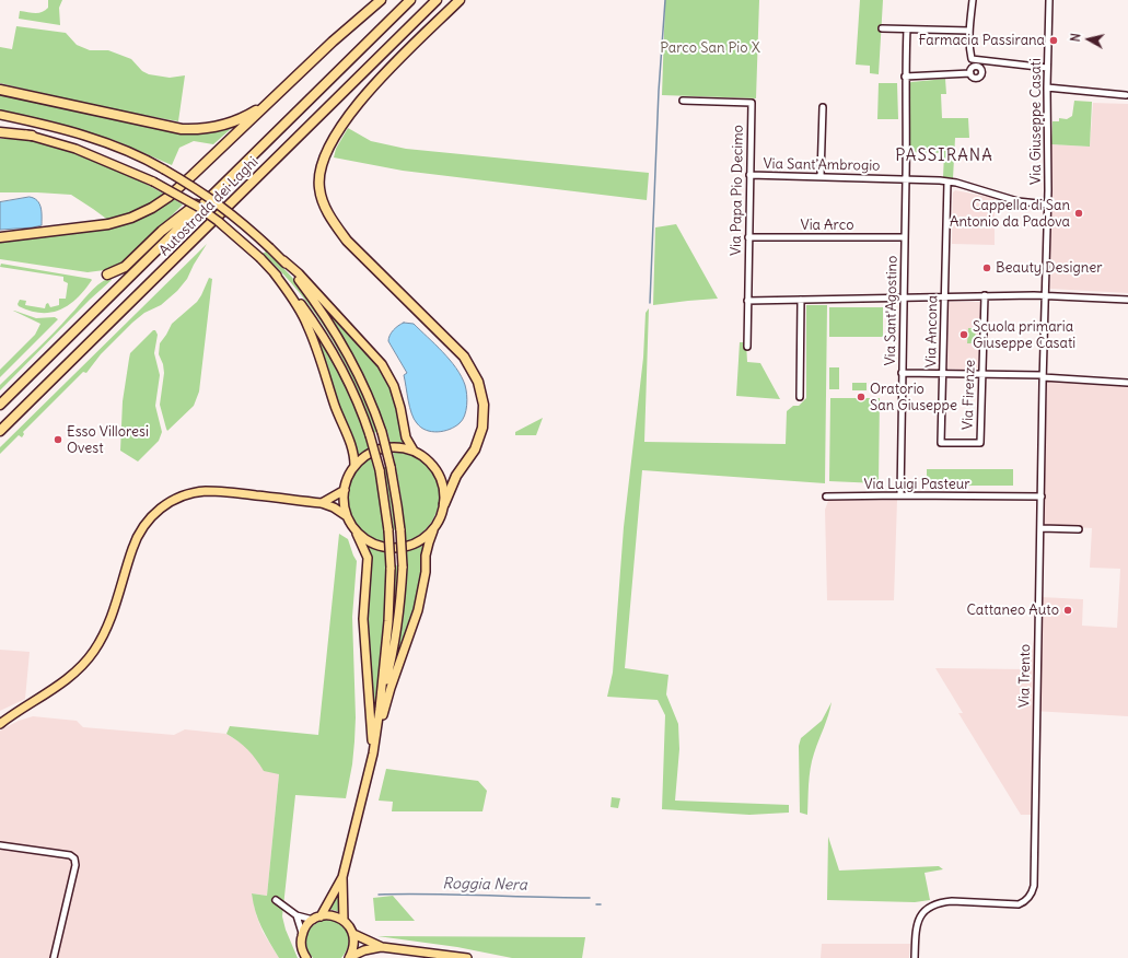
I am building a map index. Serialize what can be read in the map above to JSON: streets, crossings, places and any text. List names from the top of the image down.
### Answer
{
  "streets": {
    "highway": ["Autostrada dei Laghi"],
    "street": [
      "Via Giuseppe Casati",
      "Via Sant'Ambrogio",
      "Via Papa Pio Decimo",
      "Via Arco",
      "Via Sant'Agostino",
      "Via Ancona",
      "Via Firenze",
      "Via Luigi Pasteur",
      "Via Trento"
    ]
  },
  "crossings": [
    ["Via Giuseppe Casati", "Via Sant'Ambrogio"],
    ["Via Giuseppe Casati", "Via Trento"],
    ["Via Sant'Ambrogio", "Via Papa Pio Decimo"],
    ["Via Sant'Ambrogio", "Via Sant'Agostino"],
    ["Via Sant'Ambrogio", "Via Ancona"],
    ["Via Papa Pio Decimo", "Via Arco"],
    ["Via Arco", "Via Sant'Agostino"],
    ["Via Sant'Agostino", "Via Luigi Pasteur"],
    ["Via Ancona", "Via Firenze"],
    ["Via Luigi Pasteur", "Via Trento"]
  ],
  "districts": ["PASSIRANA"],
  "water": ["Roggia Nera"],
  "parks": ["Parco San Pio X"],
  "places": [
    "Farmacia Passirana",
    "Cappella di San Antonio da Padova",
    "Beauty Designer",
    "Scuola primaria Giuseppe Casati",
    "Oratorio San Giuseppe",
    "Esso Villoresi Ovest",
    "Cattaneo Auto"
  ],
  "north": "left"
}
